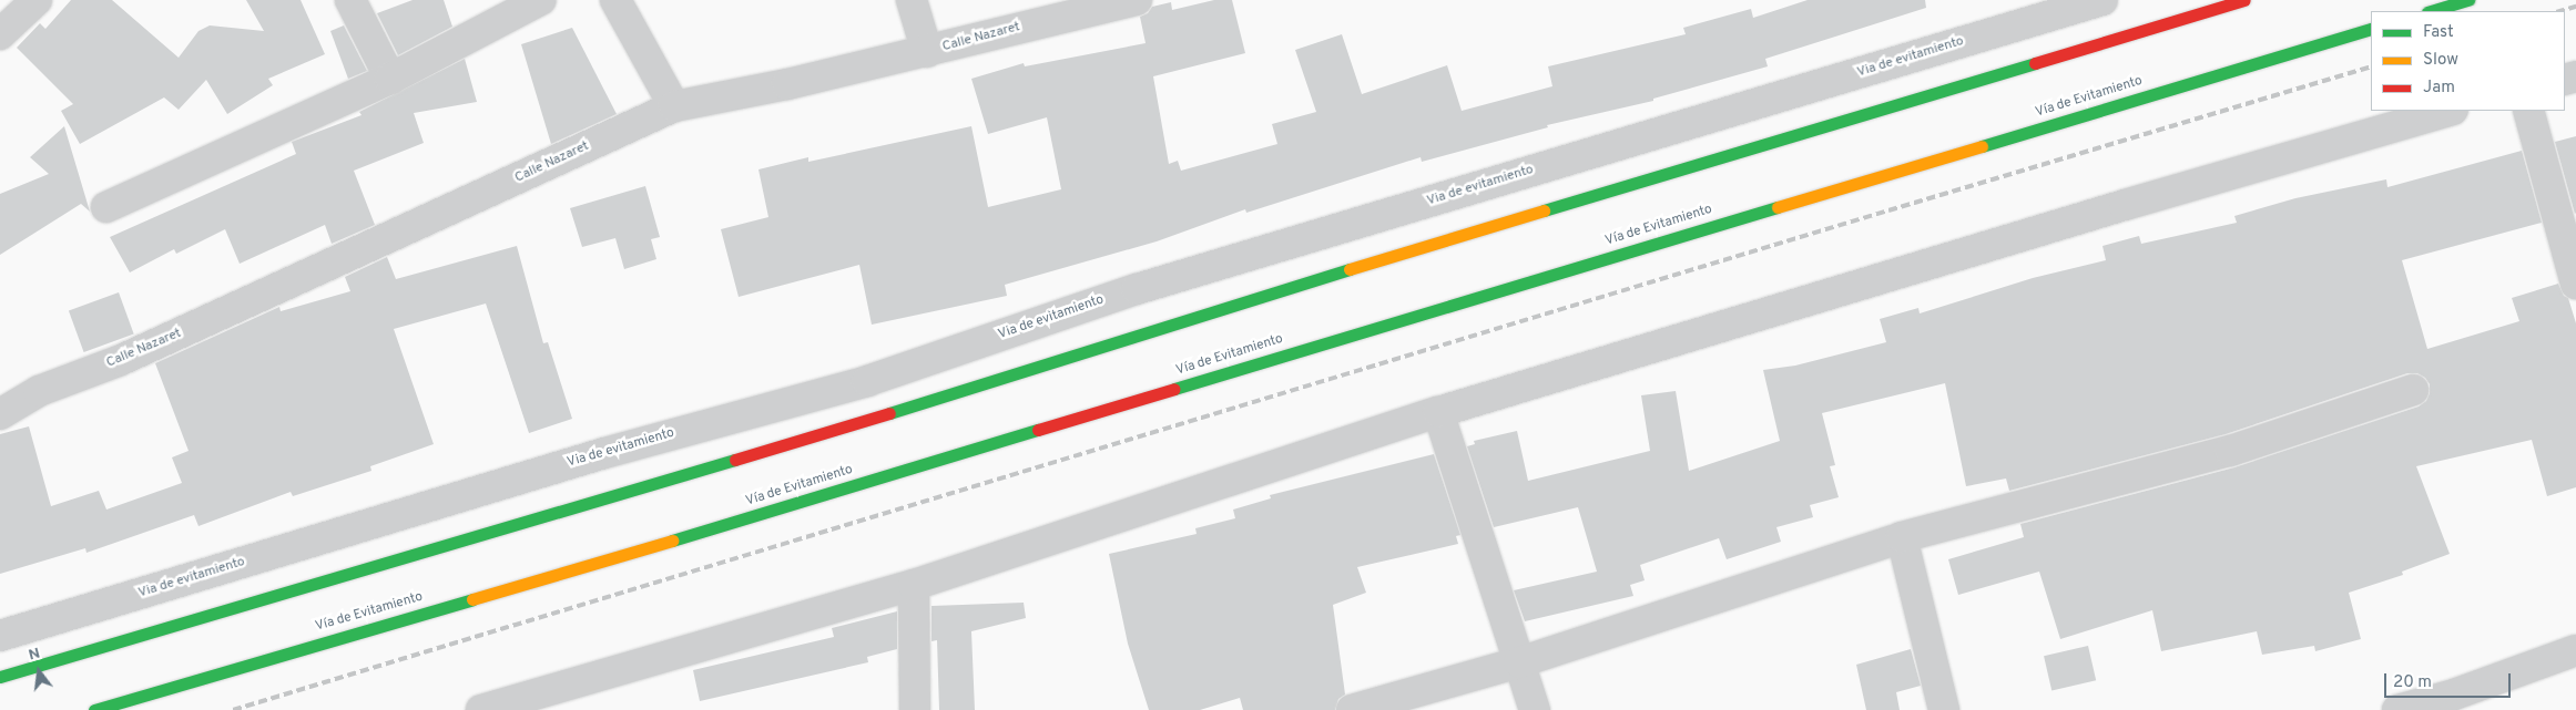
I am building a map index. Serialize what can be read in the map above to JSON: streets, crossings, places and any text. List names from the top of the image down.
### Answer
{
  "streets": {
    "highway": ["Vía de Evitamiento"],
    "street": ["Calle Nazaret", "Via de evitamiento"]
  },
  "legend": ["Fast", "Slow", "Jam"],
  "scale_bar": "20 m",
  "north": "top"
}
